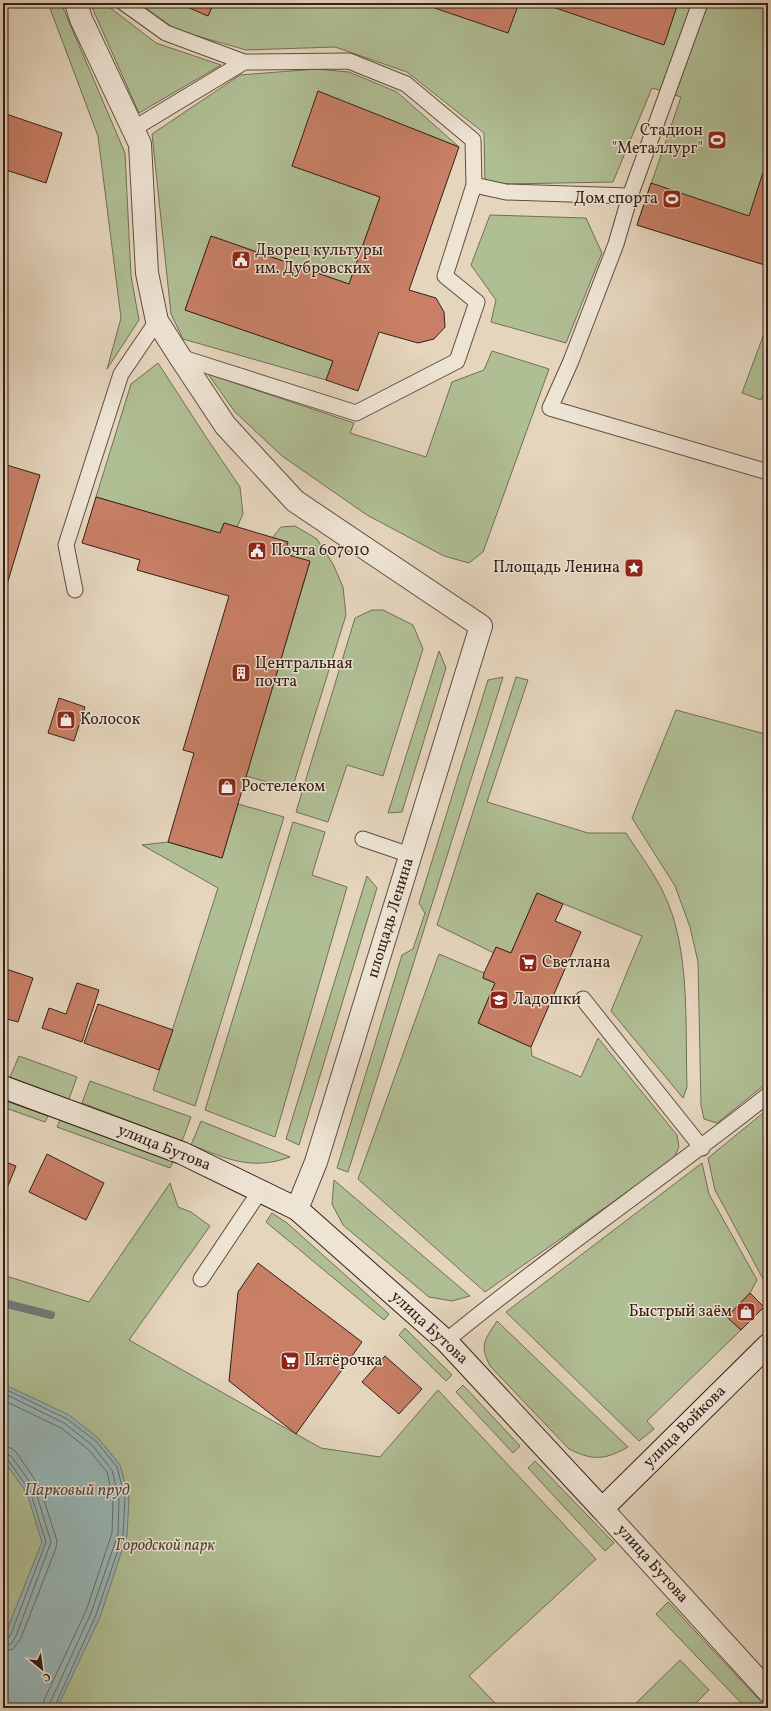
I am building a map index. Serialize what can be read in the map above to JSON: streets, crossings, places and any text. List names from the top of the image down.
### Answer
{
  "streets": {
    "street": ["площадь Ленина", "улица Бутова", "улица Войкова"]
  },
  "crossings": [
    ["площадь Ленина", "улица Бутова"],
    ["улица Бутова", "улица Войкова"]
  ],
  "water": ["Парковый пруд"],
  "parks": ["Городской парк"],
  "places": {
    "sports": ["Стадион \"Металлург\"", "Дом спорта"],
    "public building": ["Дворец культуры им. Дубровских", "Почта 607010"],
    "place": ["Площадь Ленина"],
    "building": ["Центральная почта"],
    "shop": ["Колосок", "Ростелеком", "Быстрый заём"],
    "supermarket": ["Светлана", "Пятёрочка"],
    "school or university": ["Ладошки"]
  },
  "north": "bottom right"
}
